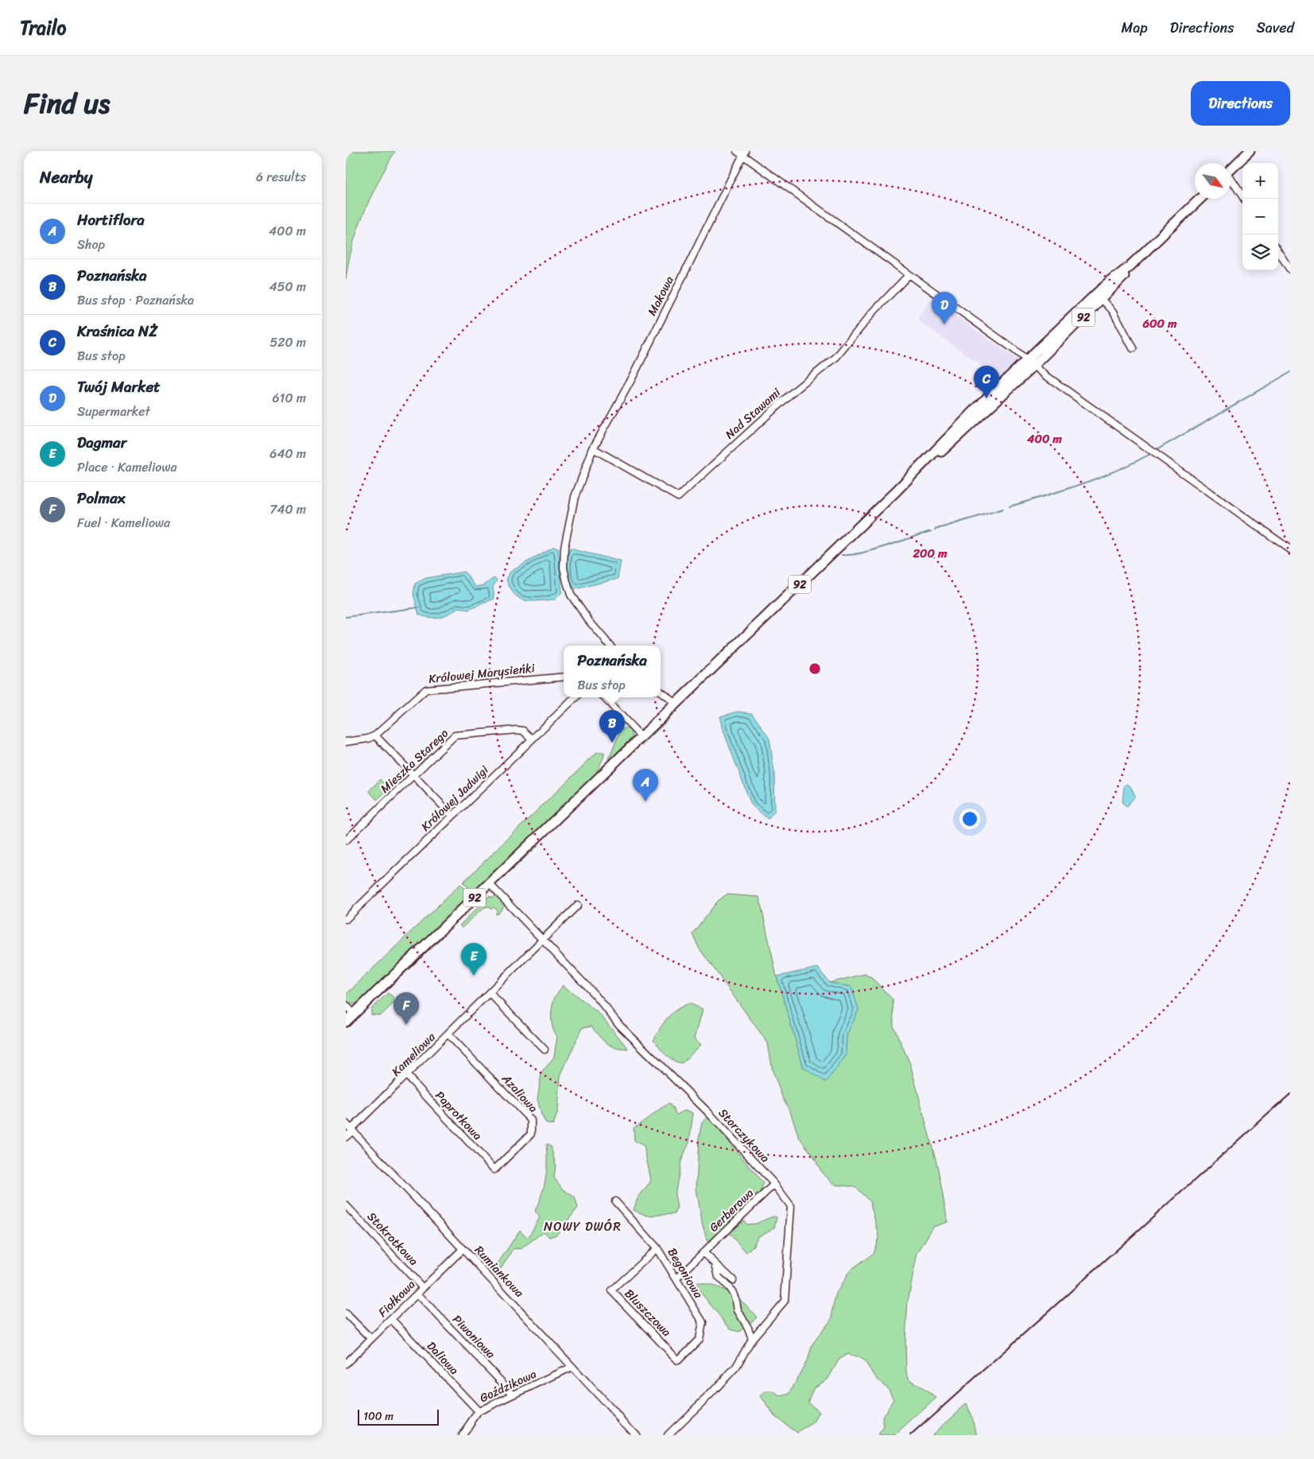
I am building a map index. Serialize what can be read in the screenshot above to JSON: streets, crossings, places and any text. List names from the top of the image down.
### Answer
{
  "streets": {
    "main road": ["92"],
    "street": [
      "Makowa",
      "Nad Stawami",
      "Królowej Marysieńki",
      "Mieszka Starego",
      "Królowej Jadwigi",
      "Kameliowa",
      "Azaliowa",
      "Paprotkowa",
      "Storczykowa",
      "Gerberowa",
      "Stokrotkowa",
      "Rumiankowa",
      "Begoniowa",
      "Fiołkowa",
      "Bluszczowa",
      "Piwoniowa",
      "Daliowa",
      "Goździkowa"
    ]
  },
  "crossings": [
    ["Makowa", "Nad Stawami"],
    ["92", "Storczykowa"],
    ["Mieszka Starego", "Królowej Jadwigi"],
    ["Kameliowa", "Azaliowa"],
    ["Kameliowa", "Paprotkowa"],
    ["Kameliowa", "Storczykowa"],
    ["Kameliowa", "Rumiankowa"],
    ["Azaliowa", "Paprotkowa"],
    ["Storczykowa", "Gerberowa"],
    ["Gerberowa", "Begoniowa"],
    ["Stokrotkowa", "Fiołkowa"],
    ["Rumiankowa", "Fiołkowa"],
    ["Rumiankowa", "Goździkowa"],
    ["Begoniowa", "Bluszczowa"],
    ["Fiołkowa", "Piwoniowa"],
    ["Fiołkowa", "Daliowa"],
    ["Piwoniowa", "Goździkowa"],
    ["Daliowa", "Goździkowa"]
  ],
  "districts": ["NOWY DWÓR"],
  "scale_bar": "100 m",
  "north": "bottom right",
  "page": {
    "header": "Trailo",
    "nav": ["Map", "Directions", "Saved"],
    "title": "Find us",
    "buttons": "Directions",
    "heading": ["Nearby", "6 results"],
    "map_buttons": ["+", "−"],
    "list": [
      {
        "mark": "A",
        "name": "Hortiflora",
        "note": "Shop",
        "value": "400 m"
      },
      {
        "mark": "B",
        "name": "Poznańska",
        "note": "Bus stop · Poznańska",
        "value": "450 m"
      },
      {
        "mark": "C",
        "name": "Kraśnica NŻ",
        "note": "Bus stop",
        "value": "520 m"
      },
      {
        "mark": "D",
        "name": "Twój Market",
        "note": "Supermarket",
        "value": "610 m"
      },
      {
        "mark": "E",
        "name": "Dagmar",
        "note": "Place · Kameliowa",
        "value": "640 m"
      },
      {
        "mark": "F",
        "name": "Polmax",
        "note": "Fuel · Kameliowa",
        "value": "740 m"
      }
    ],
    "pins": [
      "D",
      "C",
      "B",
      "A",
      "E",
      "F"
    ],
    "popup": ["Poznańska", "Bus stop"],
    "scale": "100 m"
  },
  "rings": ["600 m", "400 m", "200 m"]
}
